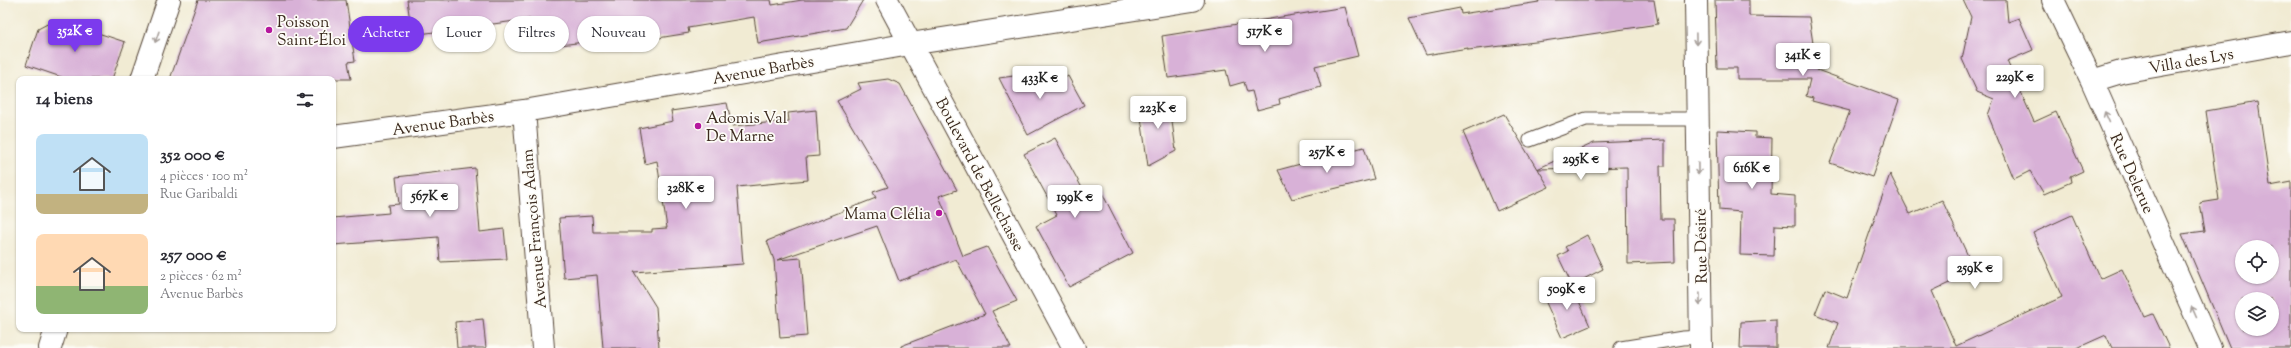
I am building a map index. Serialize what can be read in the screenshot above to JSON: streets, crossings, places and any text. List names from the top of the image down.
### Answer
{
  "streets": {
    "street": [
      "Villa des Lys",
      "Avenue Barbès",
      "Rue Delerue",
      "Boulevard de Bellechasse",
      "Avenue François Adam",
      "Rue Désiré"
    ]
  },
  "crossings": [
    ["Villa des Lys", "Rue Delerue"],
    ["Avenue Barbès", "Boulevard de Bellechasse"],
    ["Avenue Barbès", "Avenue François Adam"]
  ],
  "one_way": ["Rue Delerue", "Rue Désiré"],
  "places": ["Poisson Saint-Éloi", "Adomis Val De Marne", "Mama Clélia"],
  "page": {
    "chip": [
      "Acheter",
      "Louer",
      "Filtres",
      "Nouveau"
    ],
    "price": [
      "352K €",
      "517K €",
      "341K €",
      "229K €",
      "433K €",
      "223K €",
      "257K €",
      "295K €",
      "616K €",
      "328K €",
      "567K €",
      "199K €",
      "259K €",
      "509K €"
    ],
    "heading": "14 biens",
    "list": [
      {
        "name": "352 000 €",
        "note": "4 pièces · 100 m² · Rue Garibaldi"
      },
      {
        "name": "257 000 €",
        "note": "2 pièces · 62 m² · Avenue Barbès"
      }
    ]
  }
}
